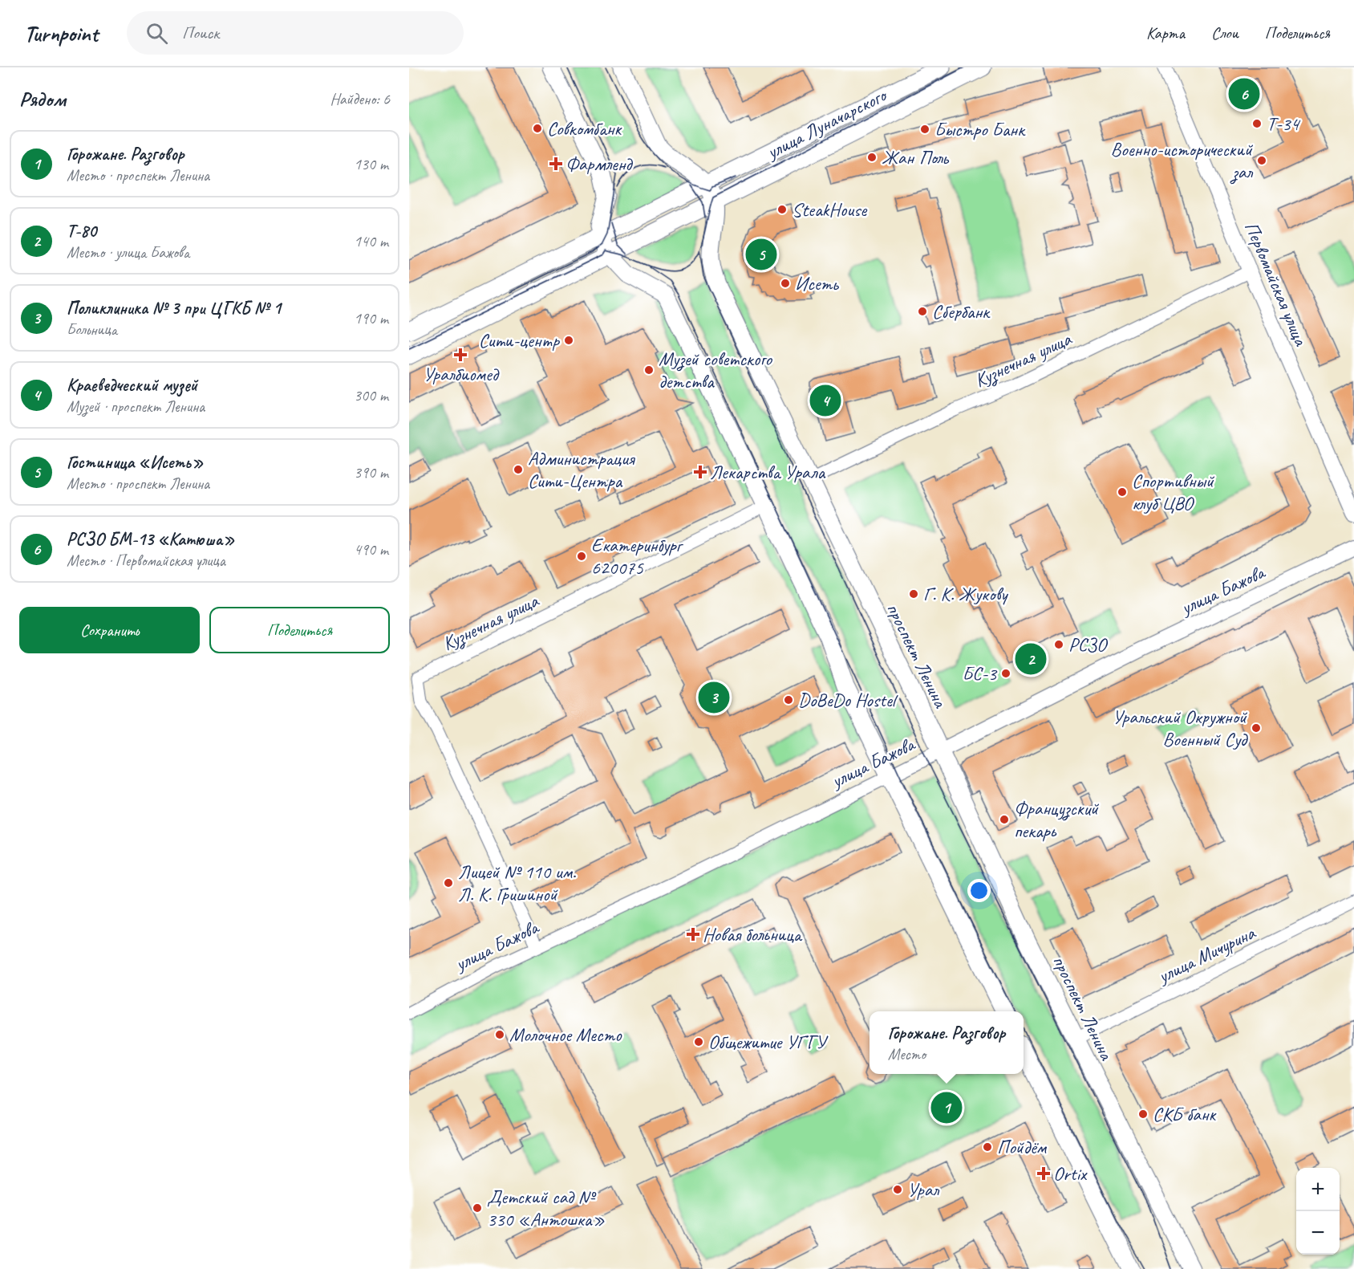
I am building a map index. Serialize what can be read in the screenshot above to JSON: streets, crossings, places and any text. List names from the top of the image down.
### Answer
{
  "streets": {
    "main road": ["улица Луначарского", "проспект Ленина"],
    "street": [
      "Первомайская улица",
      "Кузнечная улица",
      "улица Бажова",
      "улица Мичурина"
    ]
  },
  "crossings": [
    ["улица Луначарского", "проспект Ленина"],
    ["Первомайская улица", "Кузнечная улица"],
    ["Кузнечная улица", "улица Бажова"],
    ["Кузнечная улица", "проспект Ленина"],
    ["улица Бажова", "проспект Ленина"],
    ["проспект Ленина", "улица Мичурина"]
  ],
  "places": {
    "other": [
      "Т-34",
      "Совкомбанк",
      "Быстро Банк",
      "Жан Поль",
      "Военно-исторический зал",
      "SteakHouse",
      "Исеть",
      "Сбербанк",
      "Сити-центр",
      "Музей советского детства",
      "Администрация Сити-Центра",
      "Спортивный клуб ЦВО",
      "Екатеринбург 620075",
      "Г. К. Жукову",
      "РСЗО",
      "БС-3",
      "DoBeDo Hostel",
      "Уральский Окружной Военный Суд",
      "Французский пекарь",
      "Лицей № 110 им. Л. К. Гришиной",
      "Молочное Место",
      "Общежитие УГГУ",
      "СКБ банк",
      "Пойдём",
      "Урал",
      "Детский сад № 330 «Антошка»"
    ],
    "health": [
      "Фармленд",
      "Уралбиомед",
      "Лекарства Урала",
      "Новая больница",
      "Ortix"
    ]
  },
  "page": {
    "header": "Turnpoint",
    "search": "Поиск",
    "nav": ["Карта", "Слои", "Поделиться"],
    "heading": ["Рядом", "Найдено: 6"],
    "pins": [
      "6",
      "5",
      "4",
      "2",
      "3",
      "1"
    ],
    "list": [
      {
        "mark": "1",
        "name": "Горожане. Разговор",
        "note": "Место · проспект Ленина",
        "value": "130 m"
      },
      {
        "mark": "2",
        "name": "Т-80",
        "note": "Место · улица Бажова",
        "value": "140 m"
      },
      {
        "mark": "3",
        "name": "Поликлиника № 3 при ЦГКБ № 1",
        "note": "Больница",
        "value": "190 m"
      },
      {
        "mark": "4",
        "name": "Краеведческий музей",
        "note": "Музей · проспект Ленина",
        "value": "300 m"
      },
      {
        "mark": "5",
        "name": "Гостиница «Исеть»",
        "note": "Место · проспект Ленина",
        "value": "390 m"
      },
      {
        "mark": "6",
        "name": "РСЗО БМ-13 «Катюша»",
        "note": "Место · Первомайская улица",
        "value": "490 m"
      }
    ],
    "buttons": ["Сохранить", "Поделиться"],
    "popup": ["Горожане. Разговор", "Место"],
    "map_buttons": ["+", "−"]
  }
}
